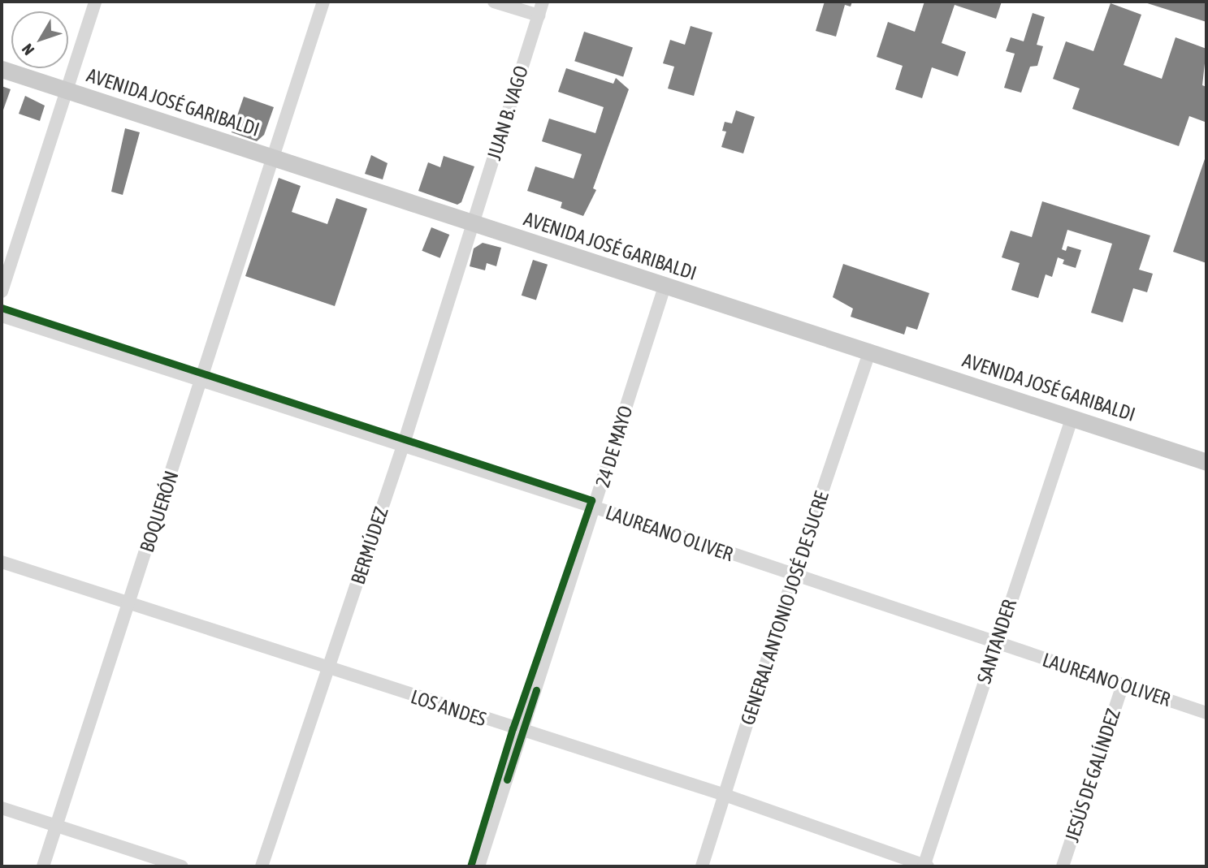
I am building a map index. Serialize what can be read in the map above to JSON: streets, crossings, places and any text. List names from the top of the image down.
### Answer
{
  "streets": {
    "main road": ["AVENIDA JOSÉ GARIBALDI"],
    "street": [
      "JUAN B. VAGO",
      "24 DE MAYO",
      "BOQUERÓN",
      "LAUREANO OLIVER",
      "BERMÚDEZ",
      "GENERAL ANTONIO JOSÉ DE SUCRE",
      "SANTANDER",
      "LOS ANDES",
      "JESÚS DE GALÍNDEZ"
    ]
  },
  "crossings": [
    ["AVENIDA JOSÉ GARIBALDI", "JUAN B. VAGO"],
    ["AVENIDA JOSÉ GARIBALDI", "24 DE MAYO"],
    ["AVENIDA JOSÉ GARIBALDI", "BOQUERÓN"],
    ["AVENIDA JOSÉ GARIBALDI", "BERMÚDEZ"],
    ["AVENIDA JOSÉ GARIBALDI", "GENERAL ANTONIO JOSÉ DE SUCRE"],
    ["AVENIDA JOSÉ GARIBALDI", "SANTANDER"],
    ["JUAN B. VAGO", "BERMÚDEZ"],
    ["24 DE MAYO", "LAUREANO OLIVER"],
    ["24 DE MAYO", "LOS ANDES"],
    ["BOQUERÓN", "LAUREANO OLIVER"],
    ["BOQUERÓN", "LOS ANDES"],
    ["LAUREANO OLIVER", "BERMÚDEZ"],
    ["LAUREANO OLIVER", "GENERAL ANTONIO JOSÉ DE SUCRE"],
    ["LAUREANO OLIVER", "SANTANDER"],
    ["LAUREANO OLIVER", "JESÚS DE GALÍNDEZ"],
    ["BERMÚDEZ", "LOS ANDES"],
    ["GENERAL ANTONIO JOSÉ DE SUCRE", "LOS ANDES"],
    ["SANTANDER", "LOS ANDES"]
  ],
  "north": "bottom left"
}
